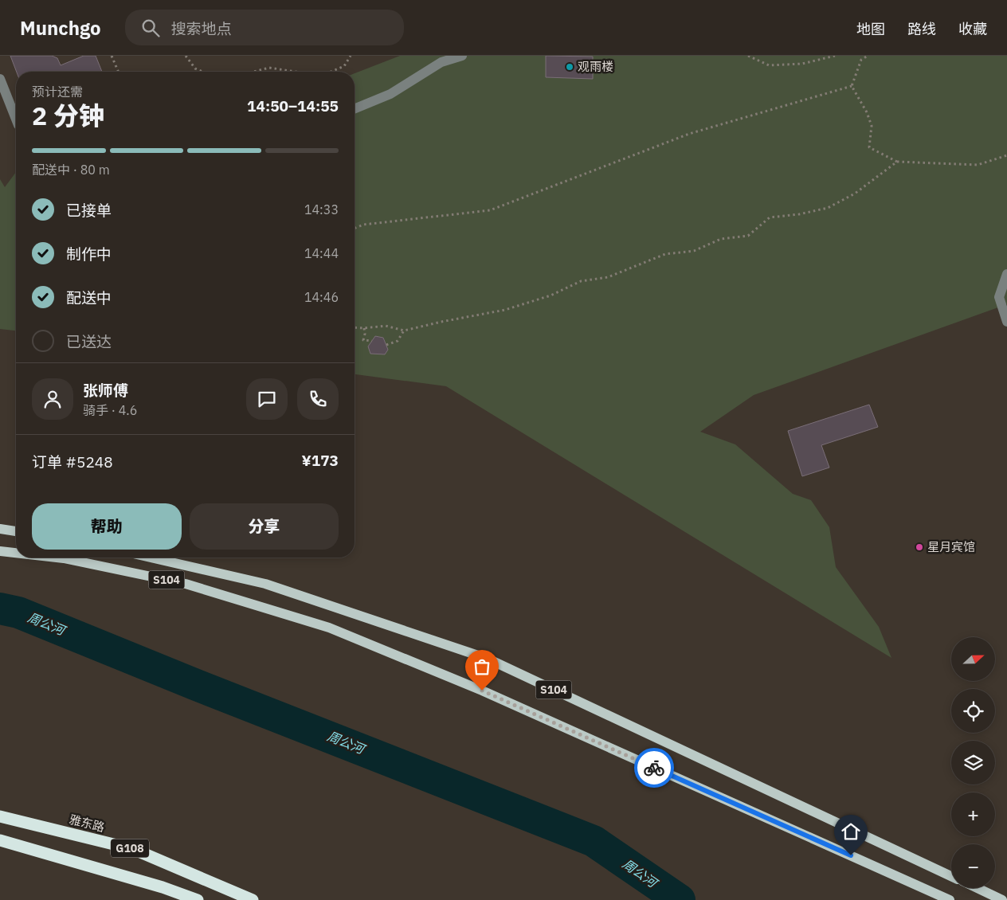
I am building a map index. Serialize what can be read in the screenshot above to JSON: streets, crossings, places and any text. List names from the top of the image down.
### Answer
{
  "streets": {
    "highway": ["雅东路", "G108"],
    "main road": ["S104"]
  },
  "water": ["周公河"],
  "places": ["观雨楼", "星月宾馆"],
  "north": "right",
  "page": {
    "header": "Munchgo",
    "search": "搜索地点",
    "nav": ["地图", "路线", "收藏"],
    "heading": ["2 分钟", "预计还需", "14:50–14:55"],
    "panel": [
      "张师傅",
      "骑手 · 4.6",
      "订单 #5248",
      "¥173"
    ],
    "bar": "配送中 · 80 m",
    "list": [
      ["已接单", "14:33"],
      ["制作中", "14:44"],
      ["配送中", "14:46"],
      "已送达"
    ],
    "buttons": ["帮助", "分享"],
    "map_buttons": ["+", "−"]
  }
}
